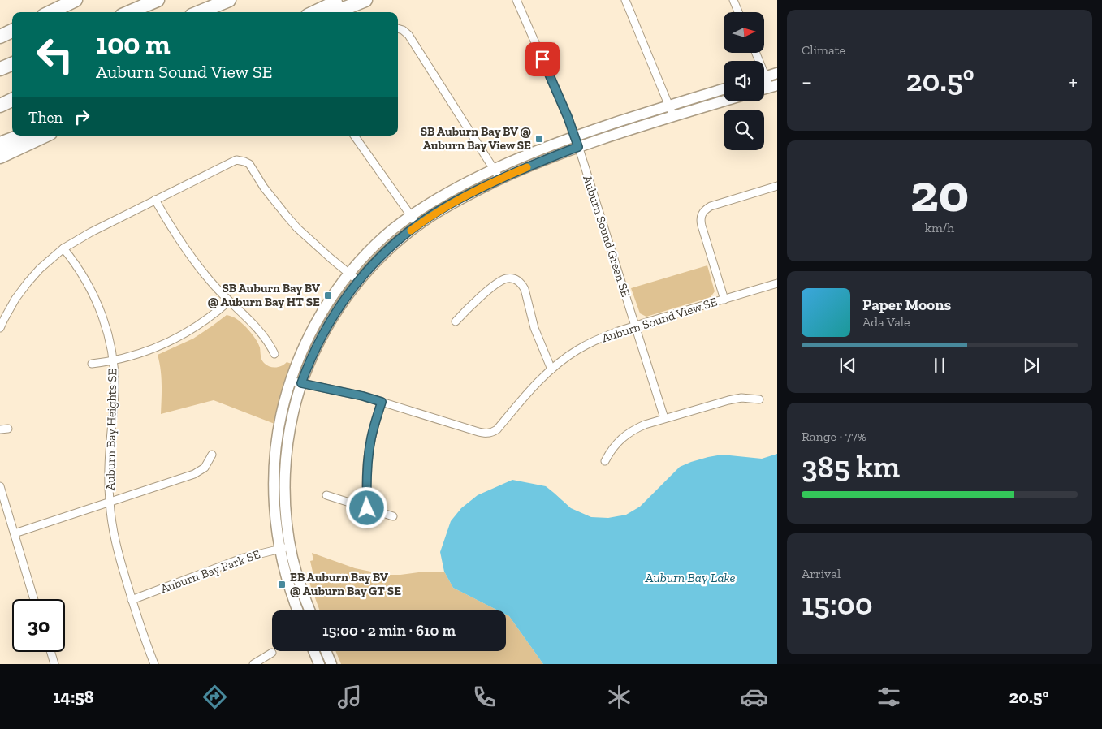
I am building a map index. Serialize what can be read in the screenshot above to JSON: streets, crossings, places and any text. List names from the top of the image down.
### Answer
{
  "streets": {
    "street": [
      "Auburn Sound Green SE",
      "Auburn Sound View SE",
      "Auburn Bay Heights SE",
      "Auburn Bay Park SE"
    ]
  },
  "crossings": [
    ["Auburn Sound Green SE", "Auburn Sound View SE"],
    ["Auburn Bay Heights SE", "Auburn Bay Park SE"]
  ],
  "water": ["Auburn Bay Lake"],
  "places": {
    "transit": ["SB Auburn Bay BV @ Auburn Bay View SE", "SB Auburn Bay BV @ Auburn Bay HT SE", "EB Auburn Bay BV @ Auburn Bay GT SE"]
  },
  "north": "right",
  "page": {
    "tile": [
      "Climate",
      ["20", "km/h"],
      ["Range · 77%", "385 km"],
      ["Arrival", "15:00"]
    ],
    "turn": ["100 m", "Auburn Sound View SE"],
    "heat": ["−", "20.5°", "+"],
    "then": "Then",
    "song": ["Paper Moons", "Ada Vale"],
    "limit": "30",
    "trip": "15:00 · 2 min · 610 m",
    "tabs": ["14:58", "20.5°"]
  }
}
